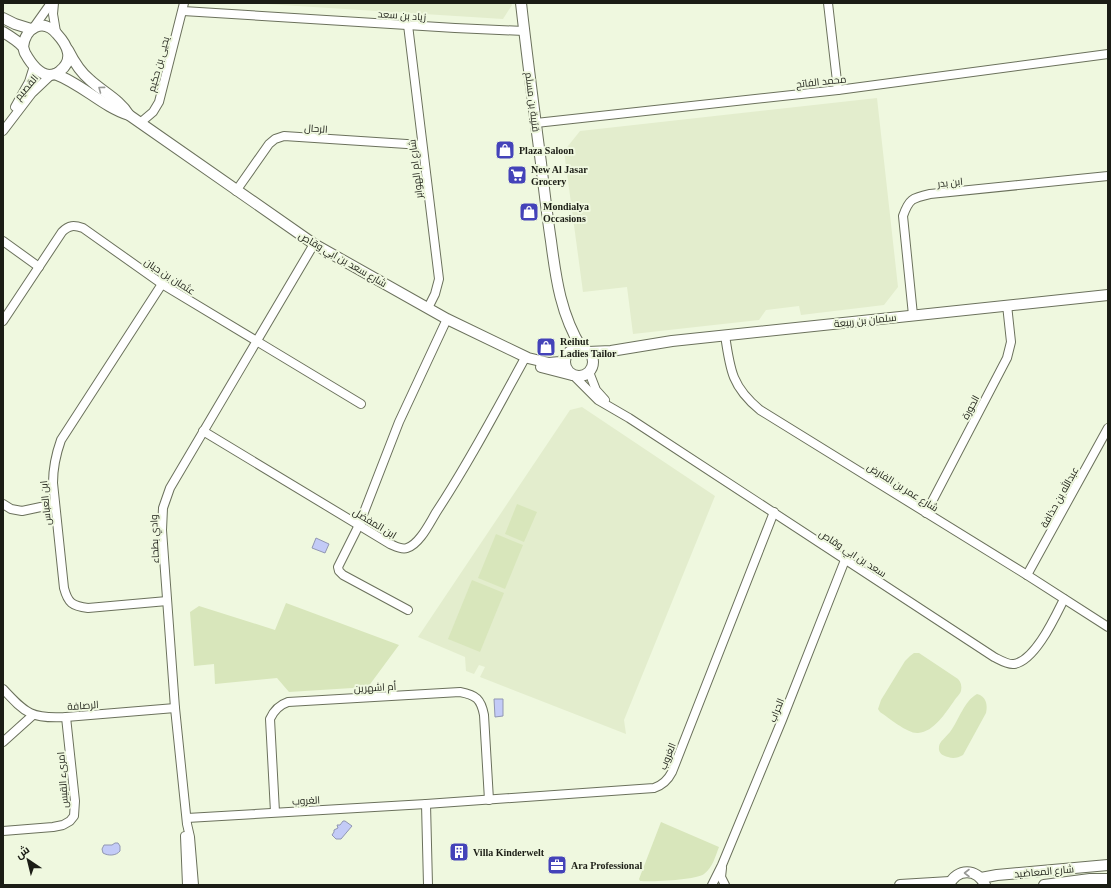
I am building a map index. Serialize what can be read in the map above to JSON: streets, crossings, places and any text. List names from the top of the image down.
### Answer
{
  "streets": {
    "street": [
      "زياد بن سعد",
      "يحيى بن حكيم",
      "محمد الفاتح",
      "القصيم",
      "قتيبة بن مسلم",
      "الرحال",
      "شارع ام الهوابر",
      "ابن بدر",
      "شارع سعد بن ابي وقاص",
      "عثمان بن حيان",
      "سلمان بن ربيعة",
      "الحورة",
      "شارع عمر بن الفارض",
      "عبدالله بن حذافة",
      "ابن العباس",
      "ابن المفضل",
      "وادي بطحاء",
      "سعد بن ابي وقاص",
      "أم اشهرين",
      "الرصافة",
      "الحراب",
      "الغروب",
      "امرىء القيس",
      "شارع المعاضيد"
    ]
  },
  "crossings": [
    ["زياد بن سعد", "يحيى بن حكيم"],
    ["زياد بن سعد", "قتيبة بن مسلم"],
    ["زياد بن سعد", "شارع ام الهوابر"],
    ["يحيى بن حكيم", "شارع سعد بن ابي وقاص"],
    ["محمد الفاتح", "قتيبة بن مسلم"],
    ["القصيم", "شارع سعد بن ابي وقاص"],
    ["قتيبة بن مسلم", "شارع سعد بن ابي وقاص"],
    ["قتيبة بن مسلم", "سلمان بن ربيعة"],
    ["الرحال", "شارع ام الهوابر"],
    ["الرحال", "شارع سعد بن ابي وقاص"],
    ["شارع ام الهوابر", "شارع سعد بن ابي وقاص"],
    ["ابن بدر", "سلمان بن ربيعة"],
    ["شارع سعد بن ابي وقاص", "سلمان بن ربيعة"],
    ["شارع سعد بن ابي وقاص", "ابن المفضل"],
    ["شارع سعد بن ابي وقاص", "وادي بطحاء"],
    ["شارع سعد بن ابي وقاص", "سعد بن ابي وقاص"],
    ["عثمان بن حيان", "ابن العباس"],
    ["عثمان بن حيان", "وادي بطحاء"],
    ["سلمان بن ربيعة", "الحورة"],
    ["سلمان بن ربيعة", "شارع عمر بن الفارض"],
    ["الحورة", "شارع عمر بن الفارض"],
    ["شارع عمر بن الفارض", "عبدالله بن حذافة"],
    ["شارع عمر بن الفارض", "سعد بن ابي وقاص"],
    ["ابن العباس", "وادي بطحاء"],
    ["ابن المفضل", "وادي بطحاء"],
    ["وادي بطحاء", "الرصافة"],
    ["وادي بطحاء", "الغروب"],
    ["سعد بن ابي وقاص", "الحراب"],
    ["سعد بن ابي وقاص", "الغروب"],
    ["أم اشهرين", "الغروب"],
    ["الرصافة", "امرىء القيس"]
  ],
  "places": {
    "shop": ["Plaza Saloon", "Mondialya Occasions", "Reihut Ladies Tailor"],
    "supermarket": ["New Al Jasar Grocery"],
    "building": ["Villa Kinderwelt"],
    "office": ["Ara Professional"]
  },
  "north": "top left"
}
